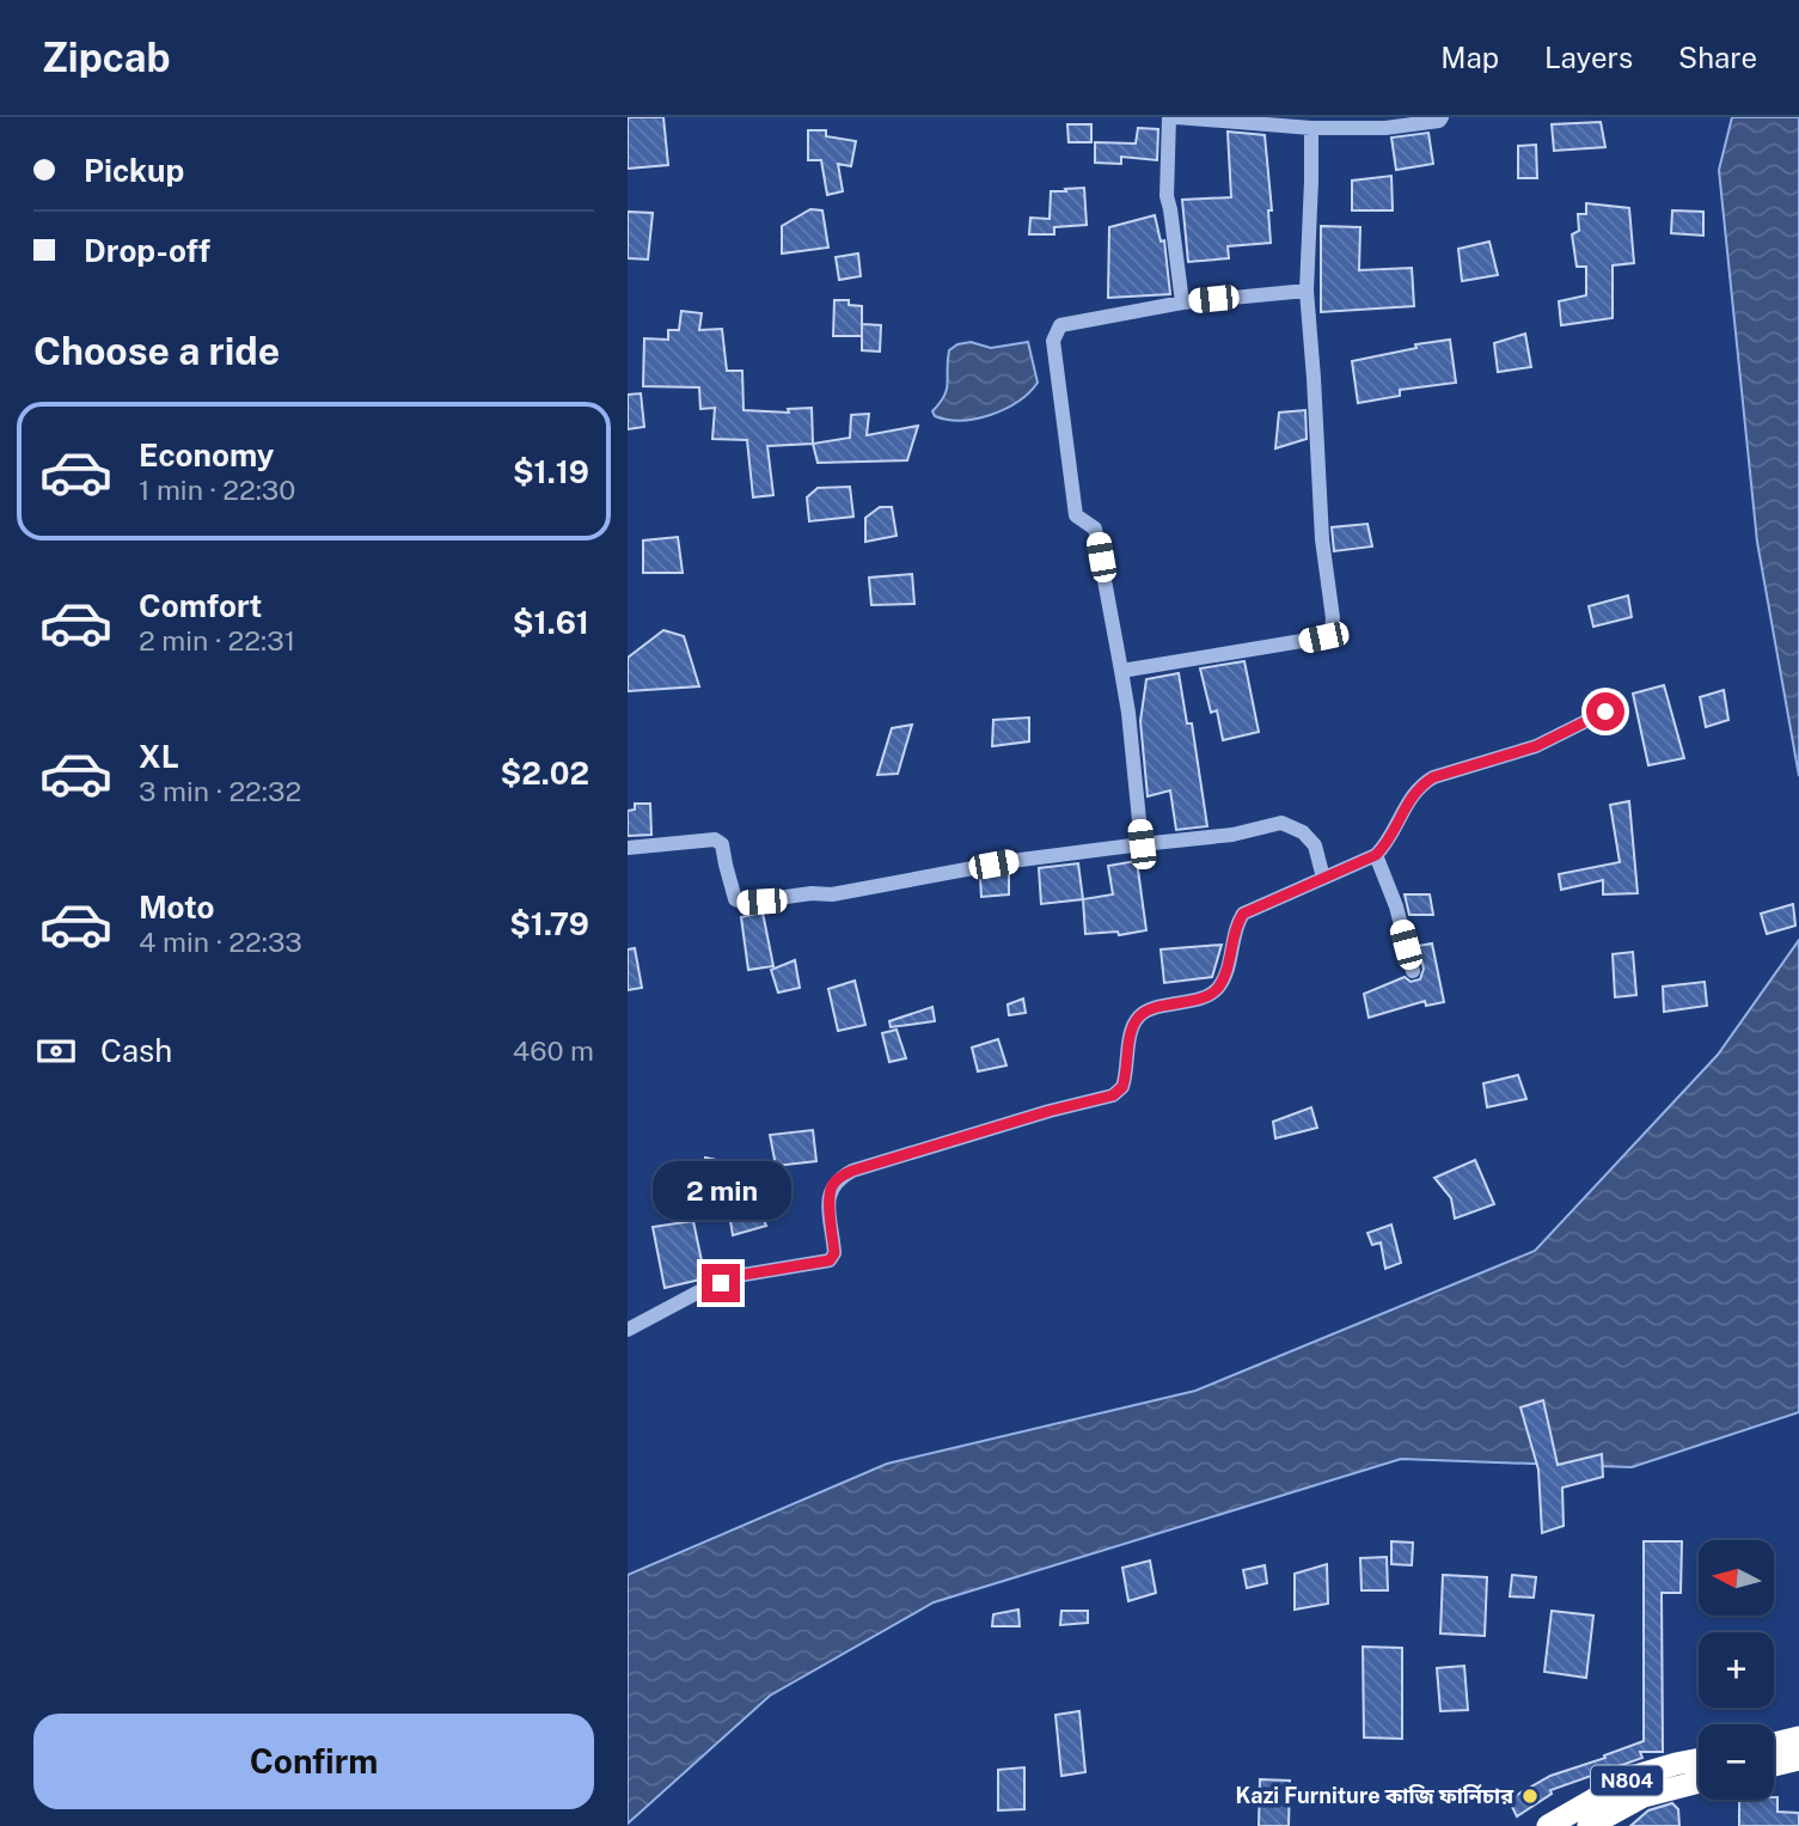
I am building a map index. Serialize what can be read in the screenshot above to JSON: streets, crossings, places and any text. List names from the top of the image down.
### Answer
{
  "streets": {
    "highway": ["N804"]
  },
  "places": ["Kazi Furniture কাজি ফার্নিচার"],
  "north": "left",
  "page": {
    "header": "Zipcab",
    "nav": ["Map", "Layers", "Share"],
    "banner": ["Pickup", "Drop-off"],
    "heading": "Choose a ride",
    "list": [
      {
        "name": "Economy",
        "note": "1 min · 22:30",
        "value": "$1.19"
      },
      {
        "name": "Comfort",
        "note": "2 min · 22:31",
        "value": "$1.61"
      },
      {
        "name": "XL",
        "note": "3 min · 22:32",
        "value": "$2.02"
      },
      {
        "name": "Moto",
        "note": "4 min · 22:33",
        "value": "$1.79"
      }
    ],
    "pay": ["Cash", "460 m"],
    "bubble": "2 min",
    "map_buttons": ["+", "−"],
    "buttons": "Confirm"
  }
}
